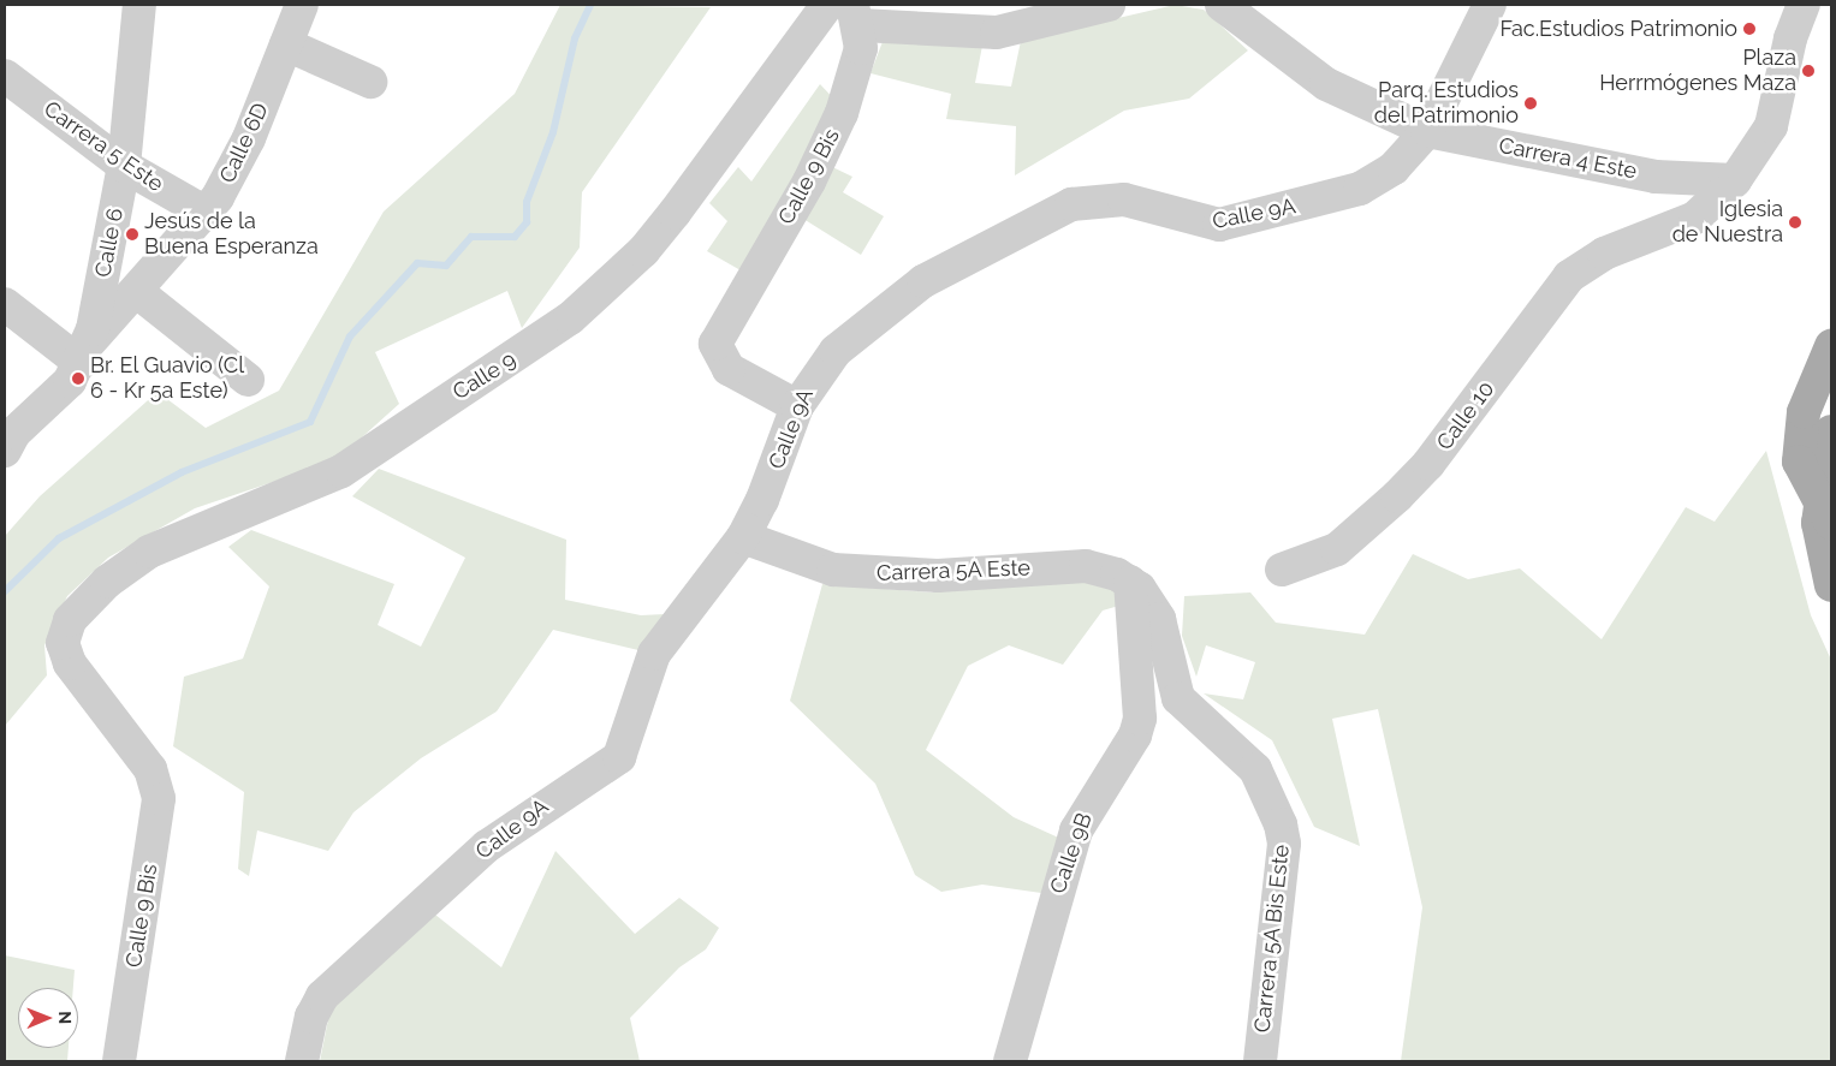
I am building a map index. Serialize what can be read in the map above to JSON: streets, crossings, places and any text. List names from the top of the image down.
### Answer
{
  "streets": {
    "street": [
      "Calle 6D",
      "Carrera 5 Este",
      "Carrera 4 Este",
      "Calle 9 Bis",
      "Calle 9A",
      "Calle 6",
      "Calle 9",
      "Calle 10",
      "Carrera 5A Este",
      "Calle 9B",
      "Carrera 5A Bis Este"
    ]
  },
  "crossings": [
    ["Calle 6D", "Carrera 5 Este"],
    ["Calle 6D", "Calle 6"],
    ["Carrera 5 Este", "Calle 6"],
    ["Carrera 4 Este", "Calle 9A"],
    ["Carrera 4 Este", "Calle 10"],
    ["Calle 9 Bis", "Calle 9A"],
    ["Calle 9 Bis", "Calle 9"],
    ["Calle 9A", "Carrera 5A Este"],
    ["Carrera 5A Este", "Calle 9B"],
    ["Carrera 5A Este", "Carrera 5A Bis Este"],
    ["Calle 9B", "Carrera 5A Bis Este"]
  ],
  "places": [
    "Fac.Estudios Patrimonio",
    "Plaza Herrmógenes Maza",
    "Parq. Estudios del Patrimonio",
    "Iglesia de Nuestra",
    "Jesús de la Buena Esperanza",
    "Br. El Guavio (Cl 6 - Kr 5a Este)"
  ],
  "north": "right"
}
